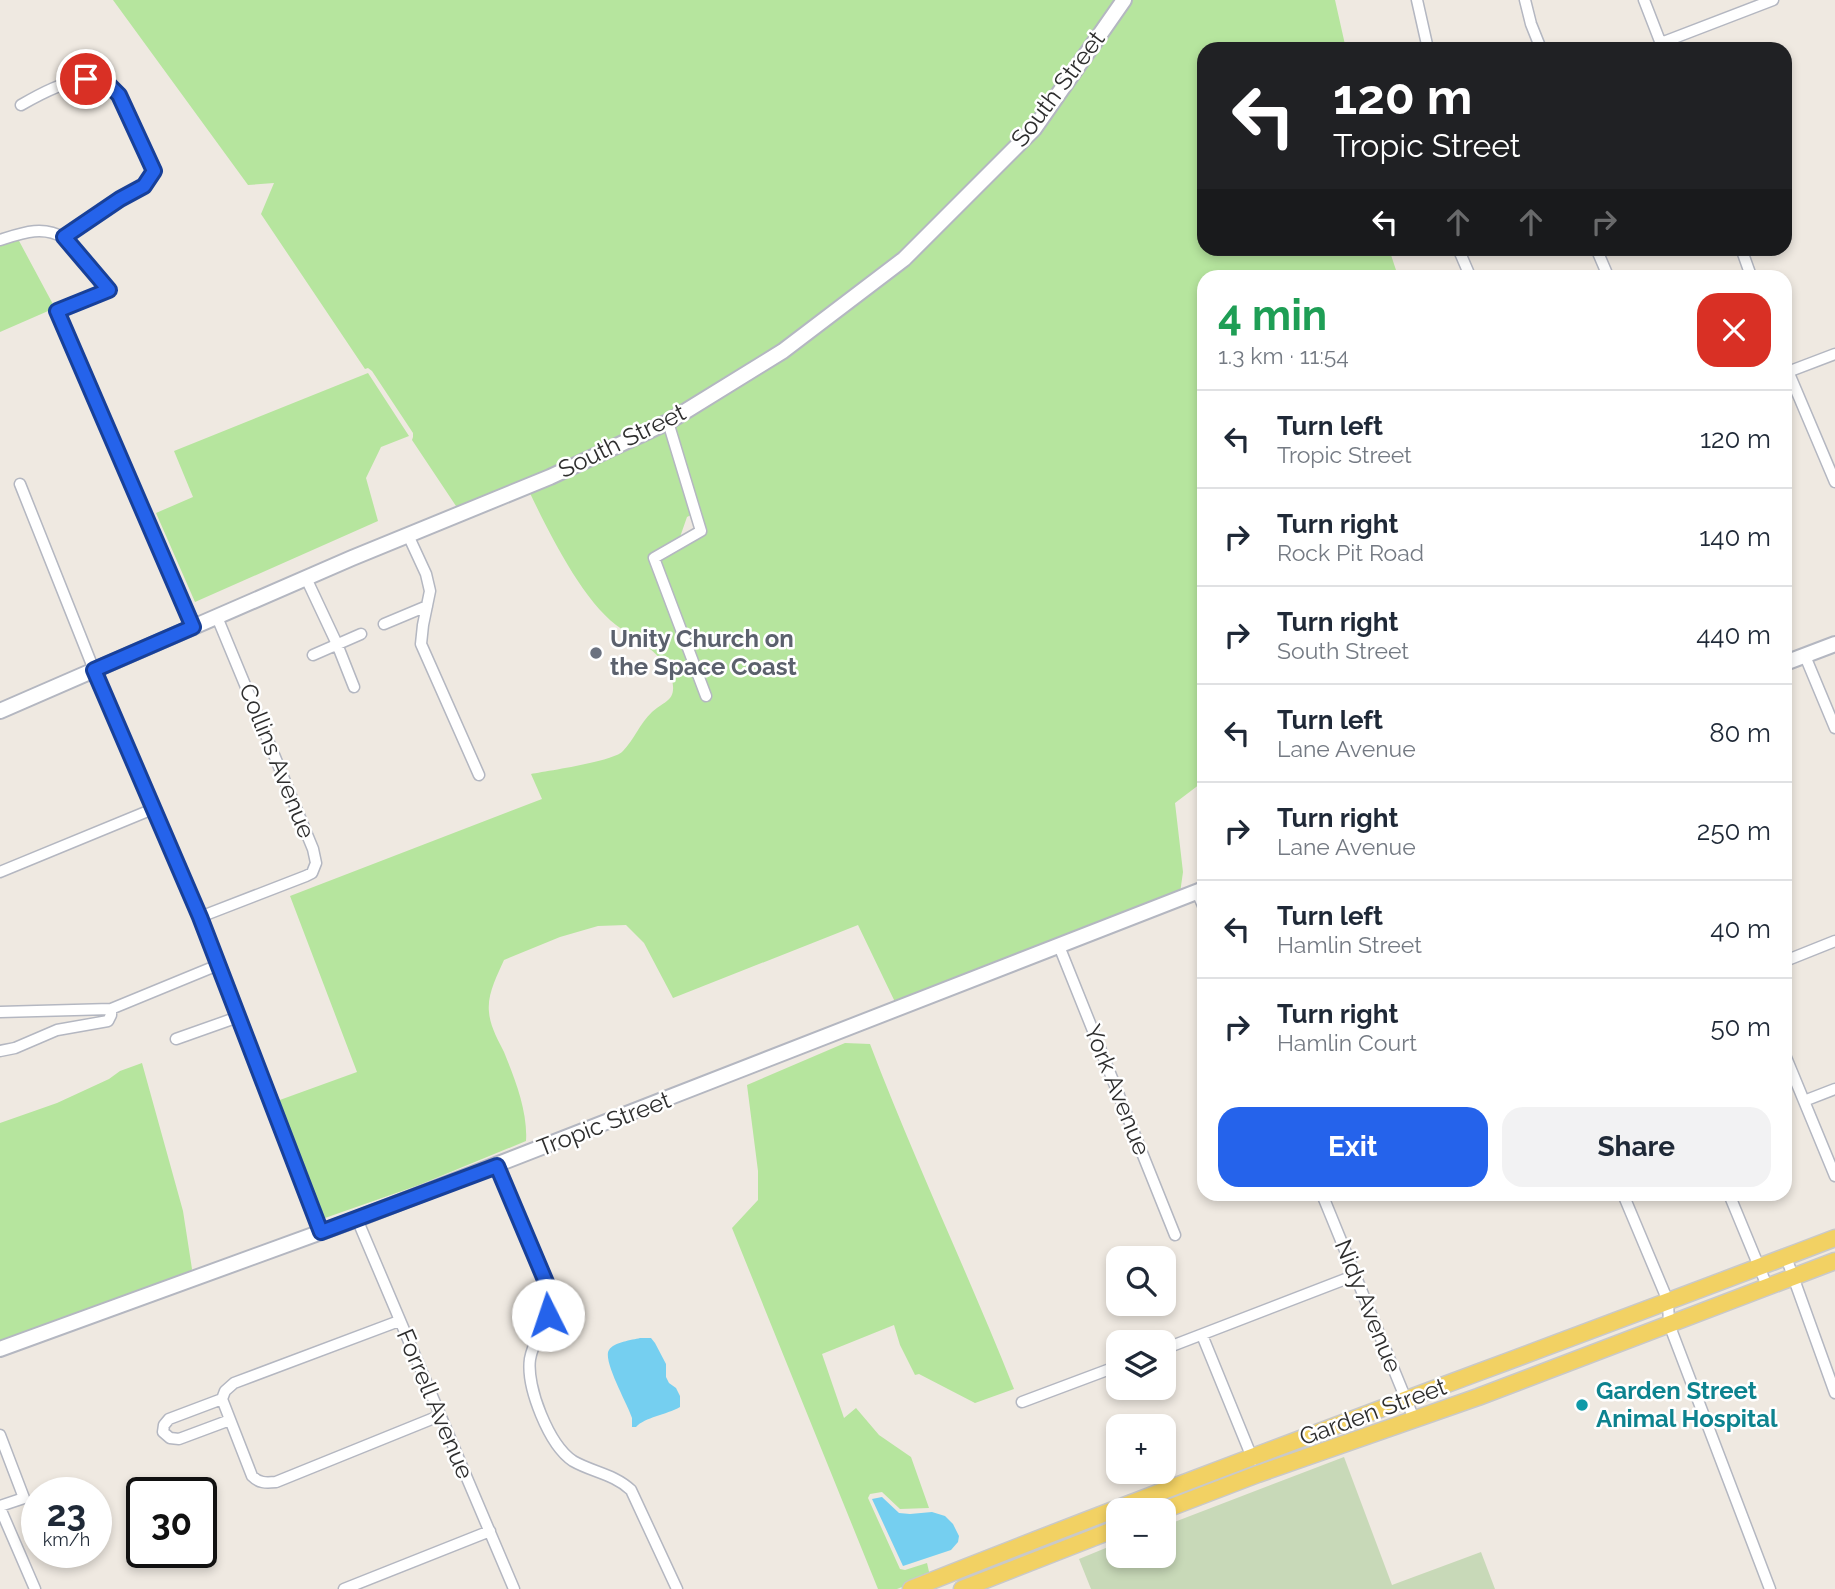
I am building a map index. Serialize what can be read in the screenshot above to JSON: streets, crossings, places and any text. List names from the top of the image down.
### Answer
{
  "streets": {
    "main road": ["South Street", "Tropic Street", "Garden Street"],
    "street": [
      "Collins Avenue",
      "York Avenue",
      "Nidy Avenue",
      "Forrell Avenue"
    ]
  },
  "crossings": [
    ["South Street", "Collins Avenue"],
    ["York Avenue", "Tropic Street"],
    ["Tropic Street", "Forrell Avenue"],
    ["Nidy Avenue", "Garden Street"]
  ],
  "places": ["Unity Church on the Space Coast", "Garden Street Animal Hospital"],
  "page": {
    "turn": ["120 m", "Tropic Street"],
    "heading": ["4 min", "1.3 km · 11:54"],
    "list": [
      {
        "name": "Turn left",
        "note": "Tropic Street",
        "value": "120 m"
      },
      {
        "name": "Turn right",
        "note": "Rock Pit Road",
        "value": "140 m"
      },
      {
        "name": "Turn right",
        "note": "South Street",
        "value": "440 m"
      },
      {
        "name": "Turn left",
        "note": "Lane Avenue",
        "value": "80 m"
      },
      {
        "name": "Turn right",
        "note": "Lane Avenue",
        "value": "250 m"
      },
      {
        "name": "Turn left",
        "note": "Hamlin Street",
        "value": "40 m"
      },
      {
        "name": "Turn right",
        "note": "Hamlin Court",
        "value": "50 m"
      }
    ],
    "buttons": ["Exit", "Share"],
    "map_buttons": ["+", "−"],
    "speed": "23 km/h",
    "limit": "30"
  }
}
